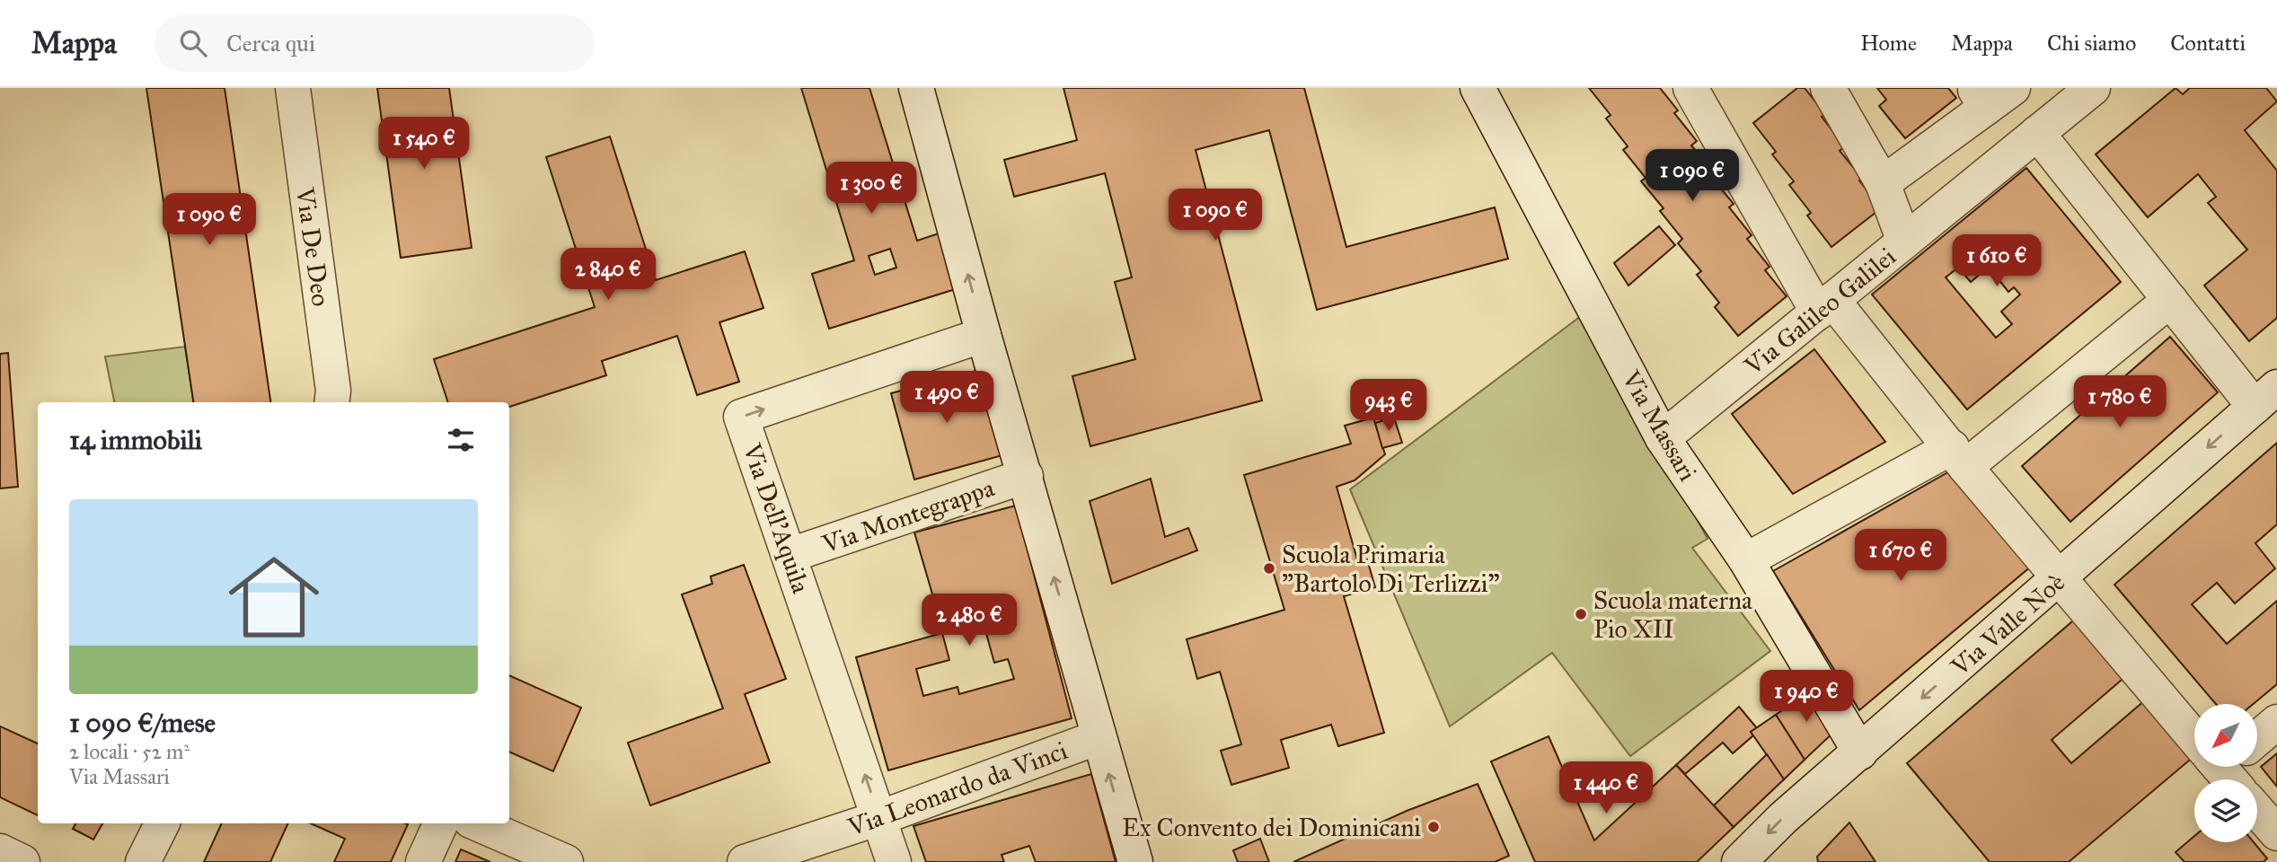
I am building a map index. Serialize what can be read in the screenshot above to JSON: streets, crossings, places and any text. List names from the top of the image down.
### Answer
{
  "streets": {
    "street": [
      "Via De Deo",
      "Via Galileo Galilei",
      "Via Massari",
      "Via Montegrappa",
      "Via Dell'Aquila",
      "Via Valle Noè",
      "Via Leonardo da Vinci"
    ]
  },
  "crossings": [
    ["Via Galileo Galilei", "Via Massari"],
    ["Via Massari", "Via Valle Noè"],
    ["Via Montegrappa", "Via Dell'Aquila"],
    ["Via Dell'Aquila", "Via Leonardo da Vinci"]
  ],
  "places": ["Scuola Primaria \"Bartolo Di Terlizzi\"", "Scuola materna Pio XII", "Ex Convento dei Dominicani"],
  "north": "bottom left",
  "page": {
    "header": "Mappa",
    "search": "Cerca qui",
    "nav": [
      "Home",
      "Mappa",
      "Chi siamo",
      "Contatti"
    ],
    "price": [
      "1 540 €",
      "1 090 €",
      "1 300 €",
      "1 090 €",
      "1 090 €",
      "1 610 €",
      "2 840 €",
      "1 490 €",
      "1 780 €",
      "943 €",
      "1 670 €",
      "2 480 €",
      "1 940 €",
      "1 440 €"
    ],
    "heading": "14 immobili",
    "list": [
      {
        "name": "1 090 €/mese",
        "note": "2 locali · 52 m² · Via Massari"
      }
    ]
  }
}
